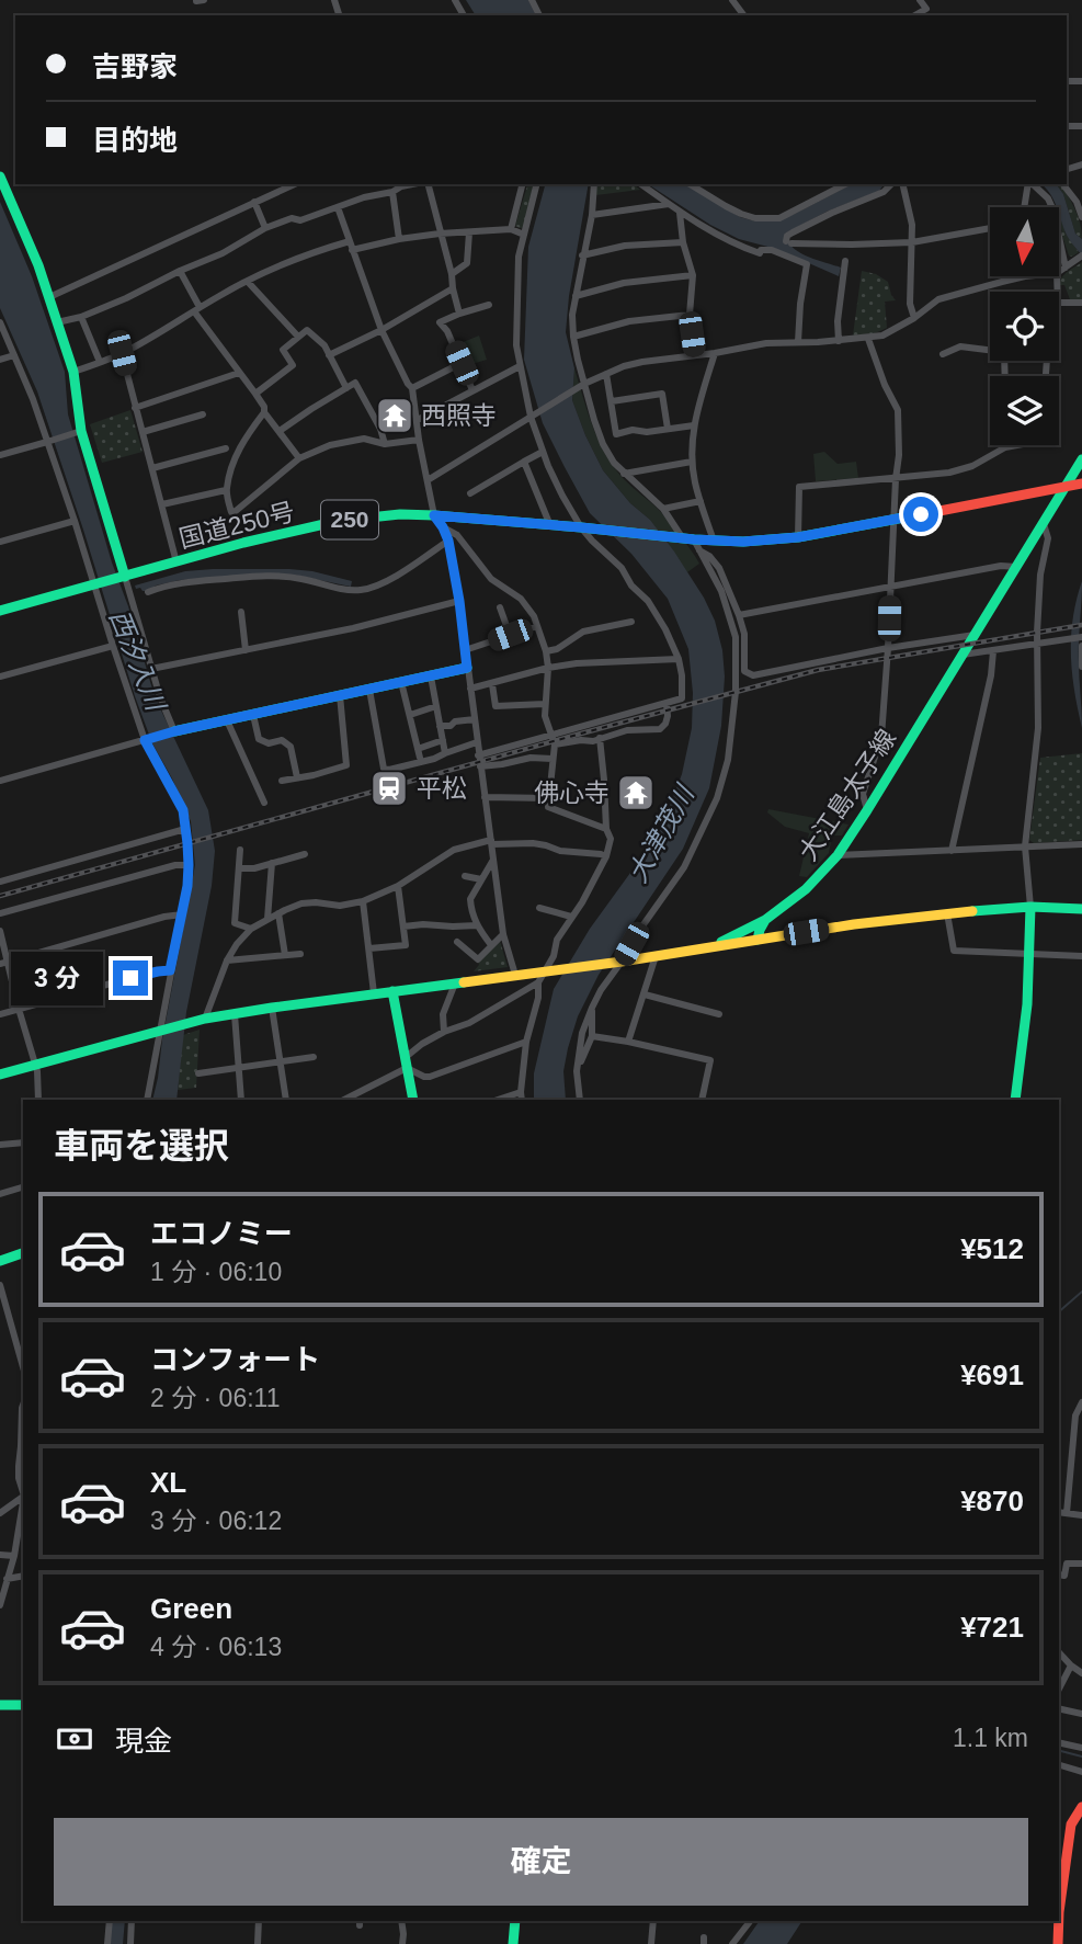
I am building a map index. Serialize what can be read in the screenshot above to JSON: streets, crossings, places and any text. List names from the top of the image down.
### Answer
{
  "streets": {
    "main road": ["250", "国道250号", "大江島太子線"]
  },
  "crossings": [
    ["国道250号", "大江島太子線"]
  ],
  "water": ["西汐入川", "大津茂川"],
  "places": {
    "temple": ["西照寺", "佛心寺"],
    "station": ["平松"]
  },
  "north": "bottom",
  "page": {
    "banner": ["吉野家", "目的地"],
    "bubble": "3 分",
    "heading": "車両を選択",
    "list": [
      {
        "name": "エコノミー",
        "note": "1 分 · 06:10",
        "value": "¥512"
      },
      {
        "name": "コンフォート",
        "note": "2 分 · 06:11",
        "value": "¥691"
      },
      {
        "name": "XL",
        "note": "3 分 · 06:12",
        "value": "¥870"
      },
      {
        "name": "Green",
        "note": "4 分 · 06:13",
        "value": "¥721"
      }
    ],
    "pay": ["現金", "1.1 km"],
    "buttons": "確定"
  }
}
